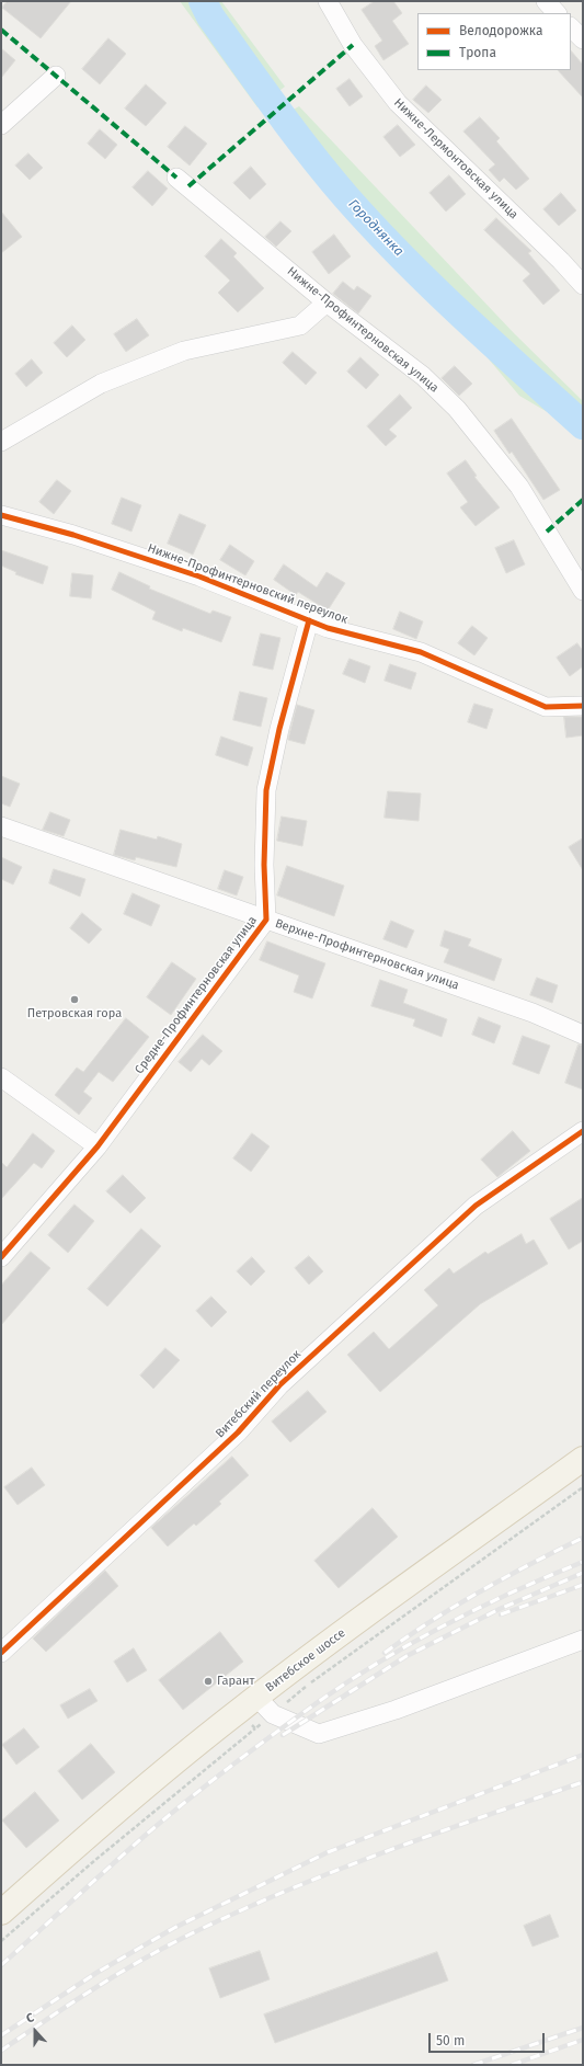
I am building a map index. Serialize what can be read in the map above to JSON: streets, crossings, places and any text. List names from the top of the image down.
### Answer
{
  "streets": {
    "main road": ["Витебское шоссе"],
    "street": [
      "Нижне-Лермонтовская улица",
      "Нижне-Профинтерновская улица",
      "Нижне-Профинтерновский переулок",
      "Верхне-Профинтерновская улица",
      "Средне-Профинтерновская улица",
      "Витебский переулок"
    ]
  },
  "crossings": [
    ["Нижне-Профинтерновский переулок", "Средне-Профинтерновская улица"],
    ["Верхне-Профинтерновская улица", "Средне-Профинтерновская улица"]
  ],
  "water": ["Городнянка"],
  "places": ["Петровская гора", "Гарант"],
  "legend": ["Велодорожка", "Тропа"],
  "scale_bar": "50 m",
  "north": "top"
}
